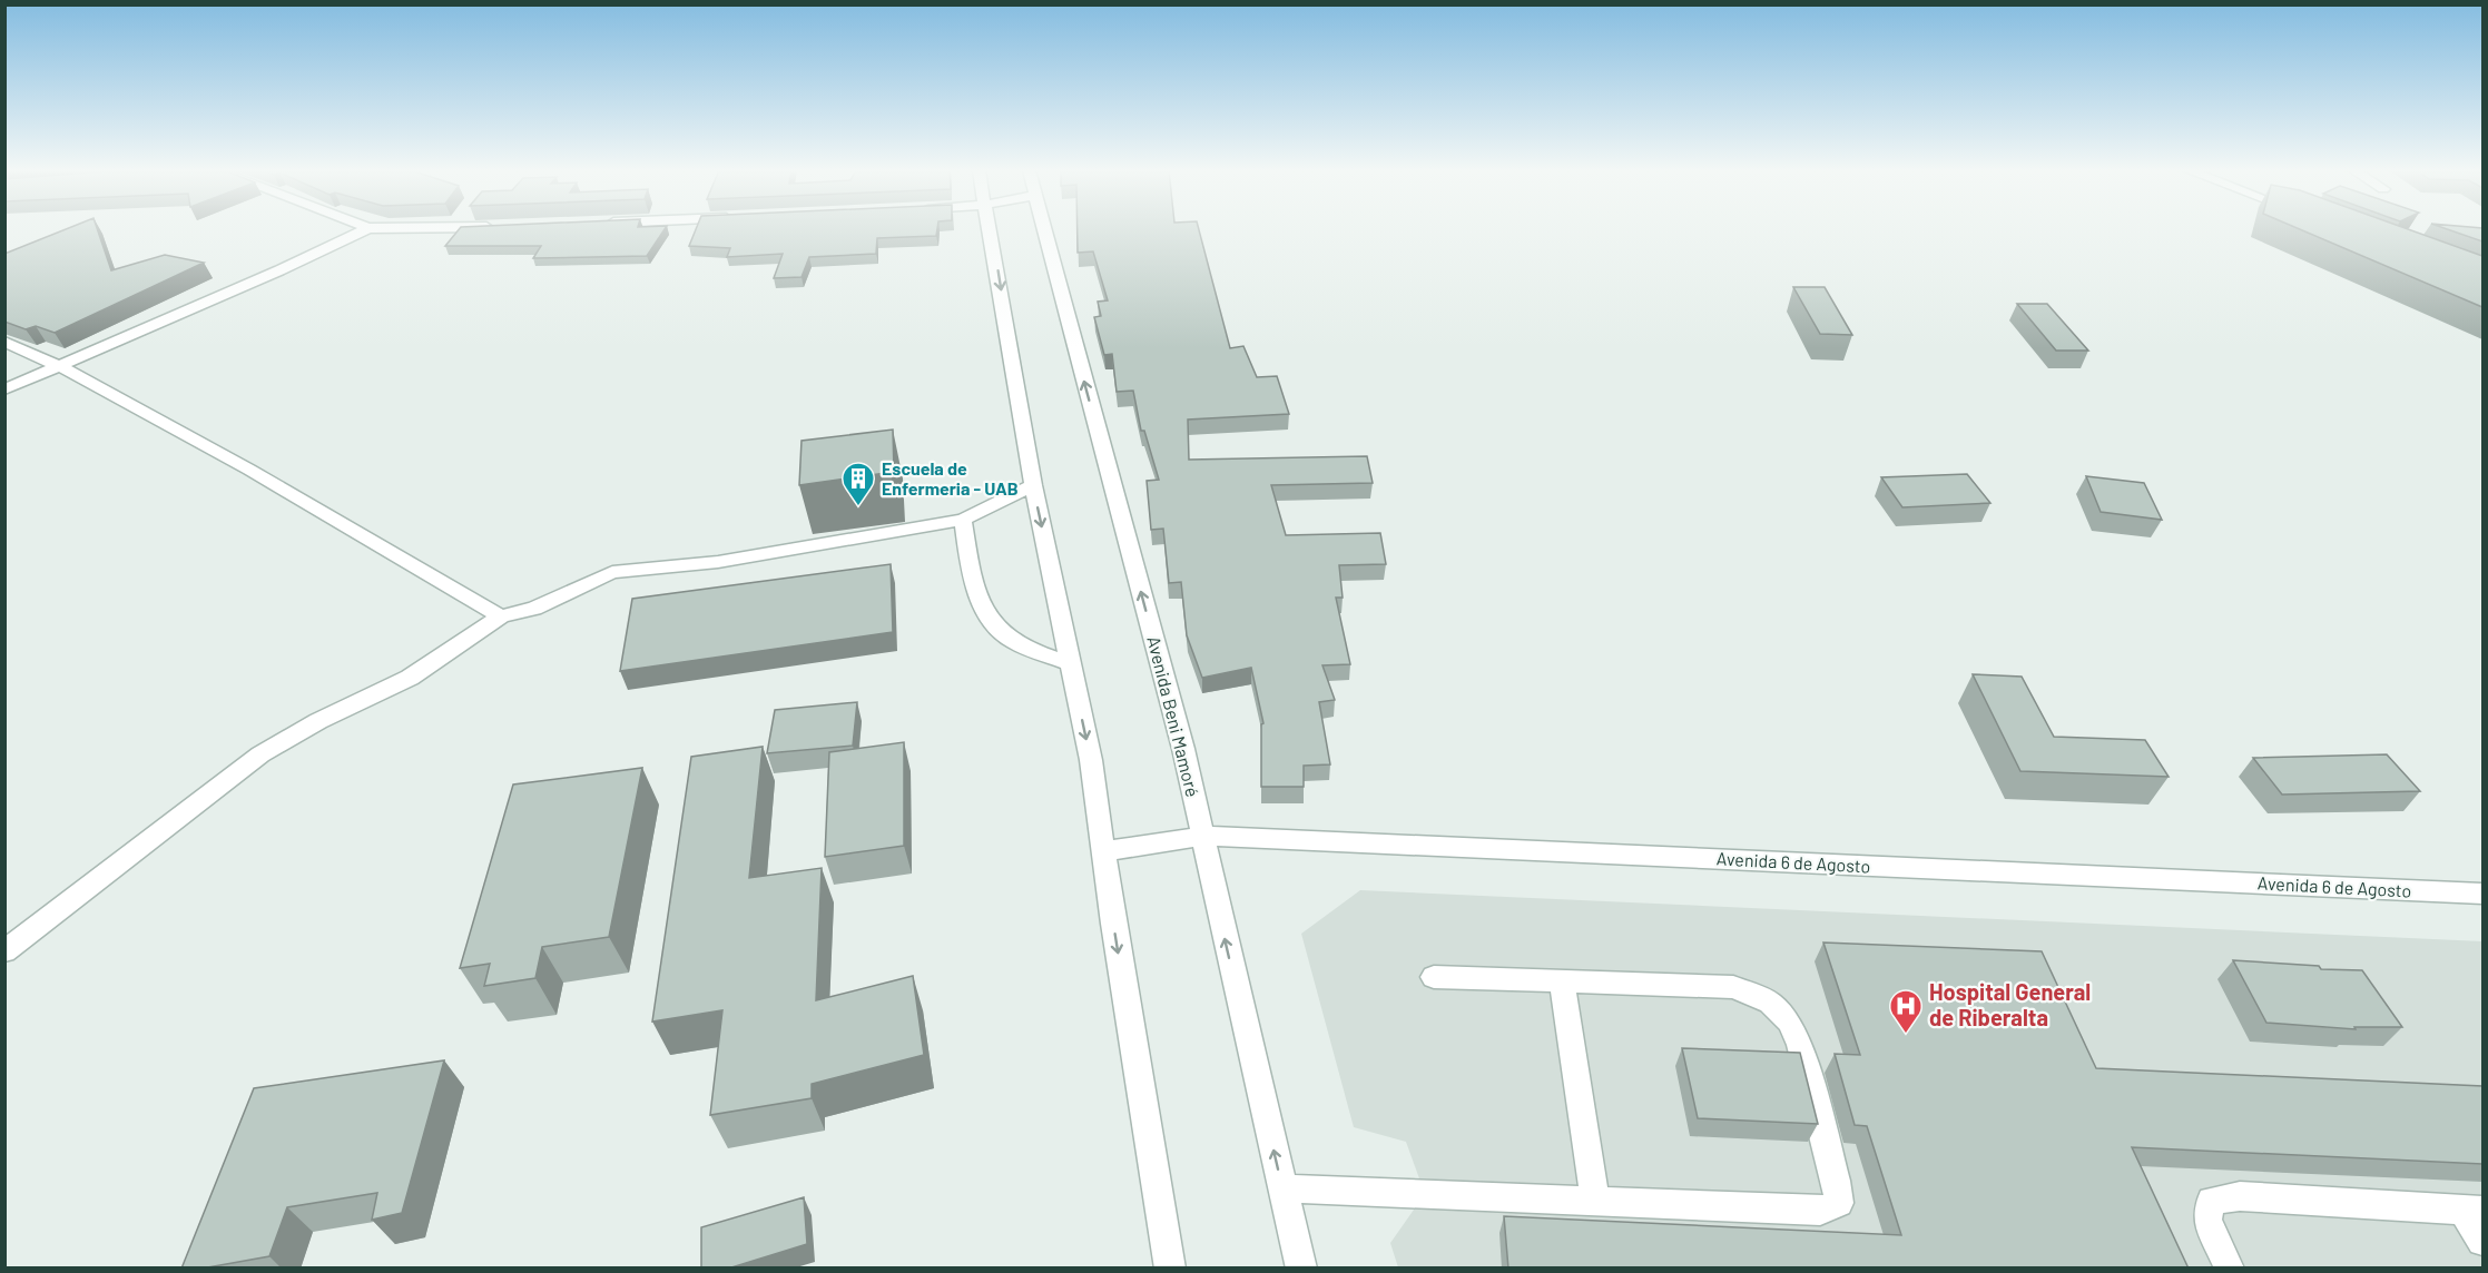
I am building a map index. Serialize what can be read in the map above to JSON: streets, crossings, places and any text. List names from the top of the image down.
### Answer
{
  "streets": {
    "street": ["Avenida Beni Mamoré", "Avenida 6 de Agosto"]
  },
  "crossings": [
    ["Avenida Beni Mamoré", "Avenida 6 de Agosto"]
  ],
  "places": {
    "building": ["Escuela de Enfermeria - UAB"],
    "hospital": ["Hospital General de Riberalta"]
  }
}
